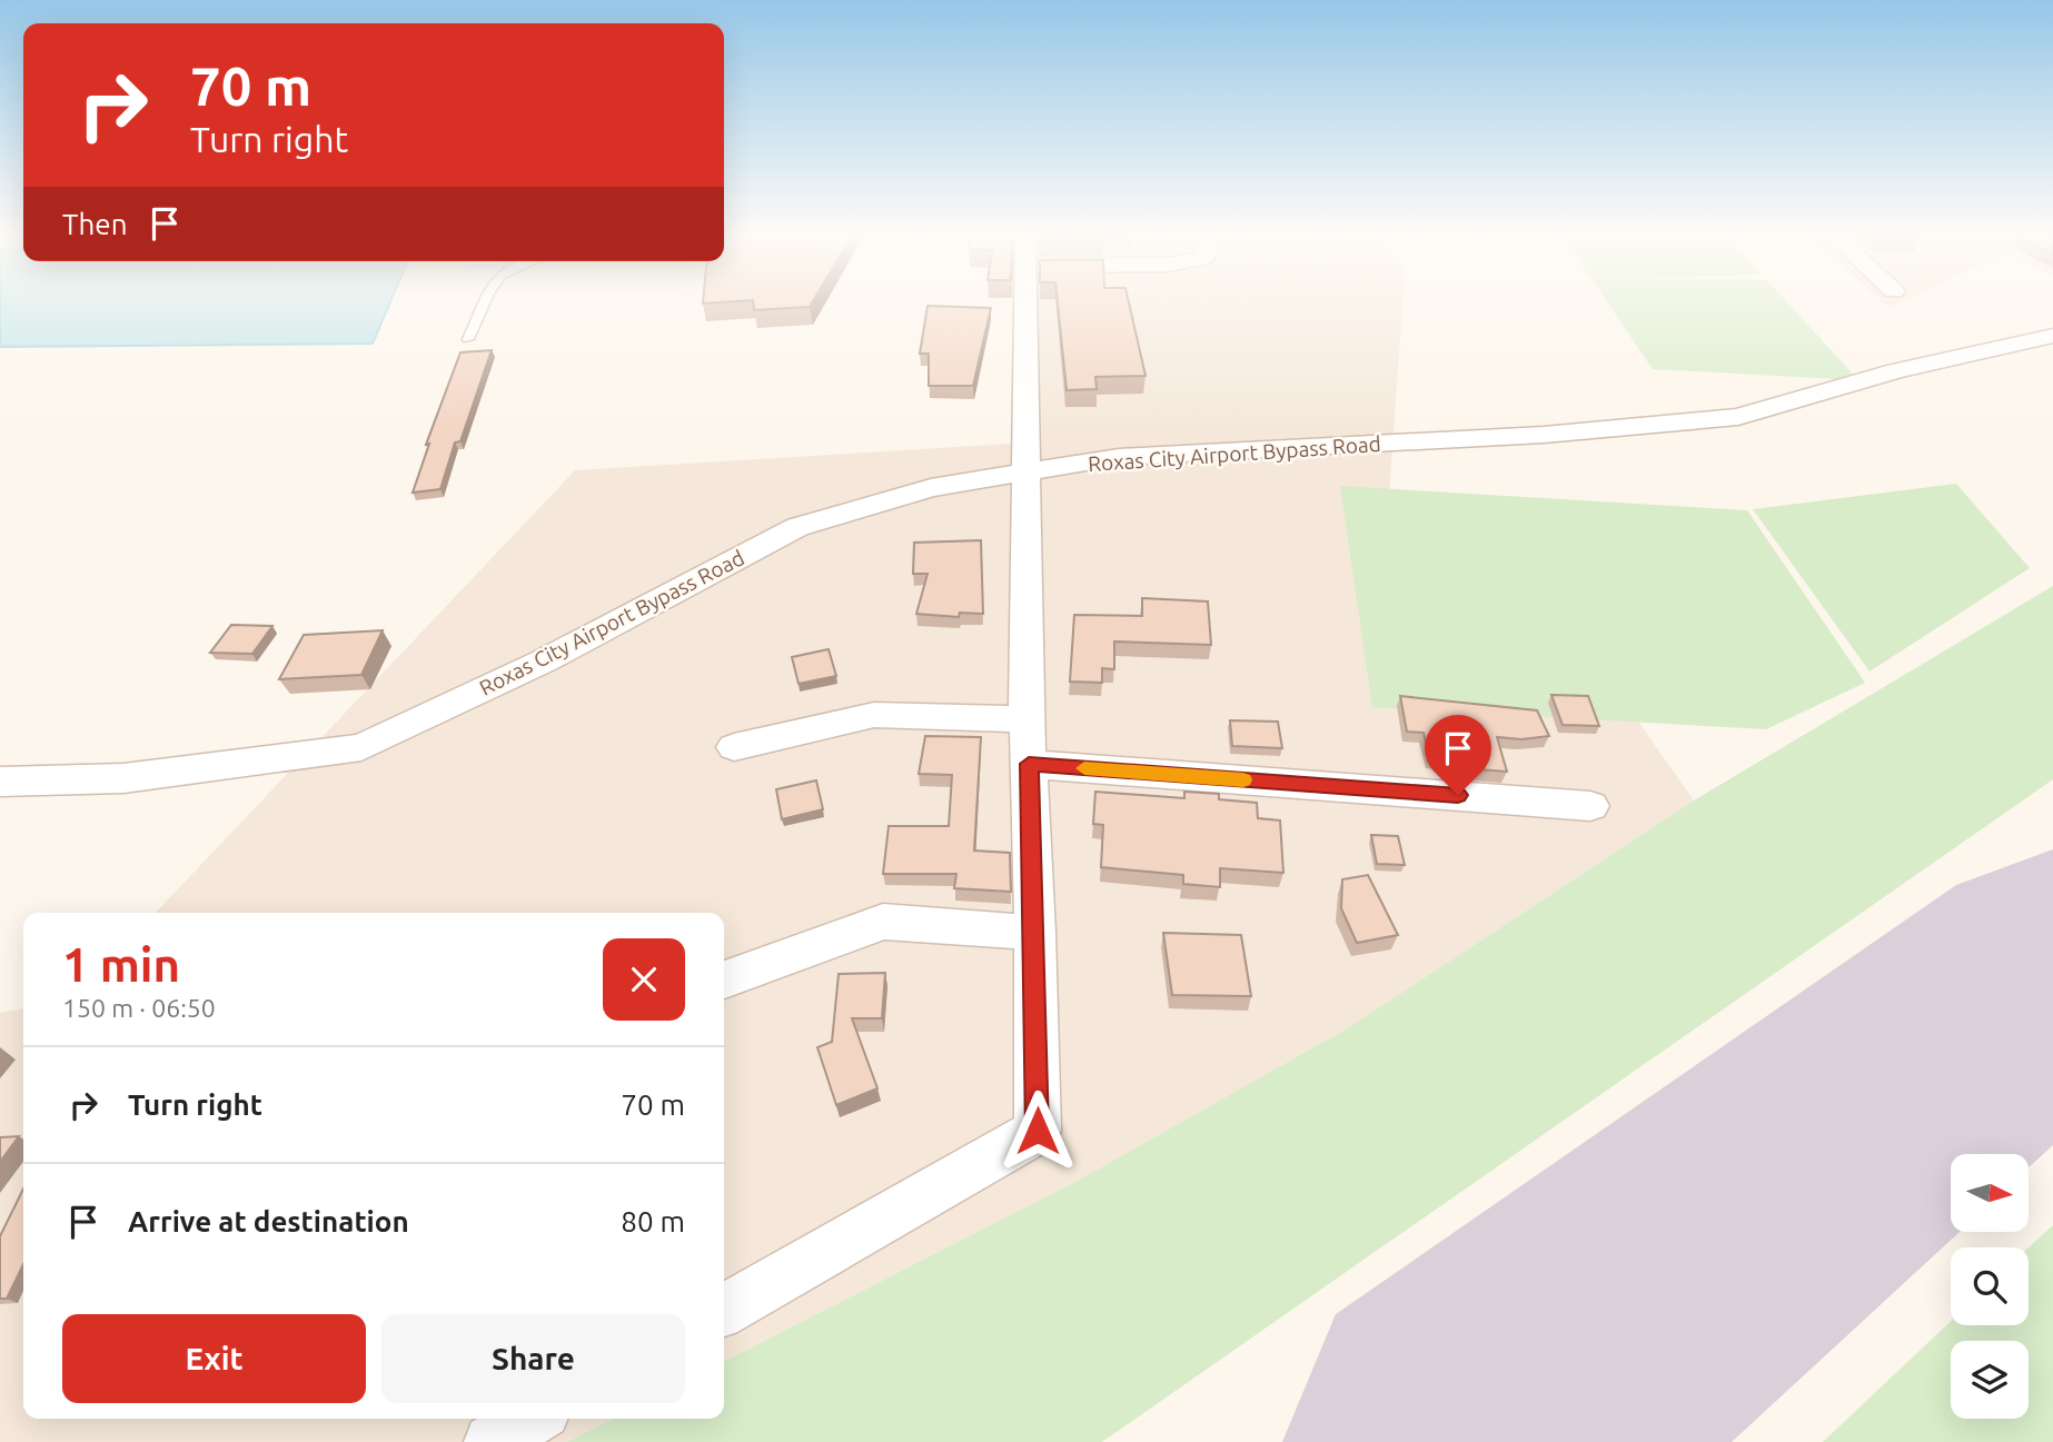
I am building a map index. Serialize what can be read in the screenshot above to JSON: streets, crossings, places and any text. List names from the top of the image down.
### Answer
{
  "streets": {
    "street": ["Roxas City Airport Bypass Road"]
  },
  "north": "right",
  "page": {
    "turn": ["70 m", "Turn right"],
    "then": "Then",
    "heading": ["1 min", "150 m · 06:50"],
    "list": [
      {
        "name": "Turn right",
        "value": "70 m"
      },
      {
        "name": "Arrive at destination",
        "value": "80 m"
      }
    ],
    "buttons": ["Exit", "Share"]
  }
}
